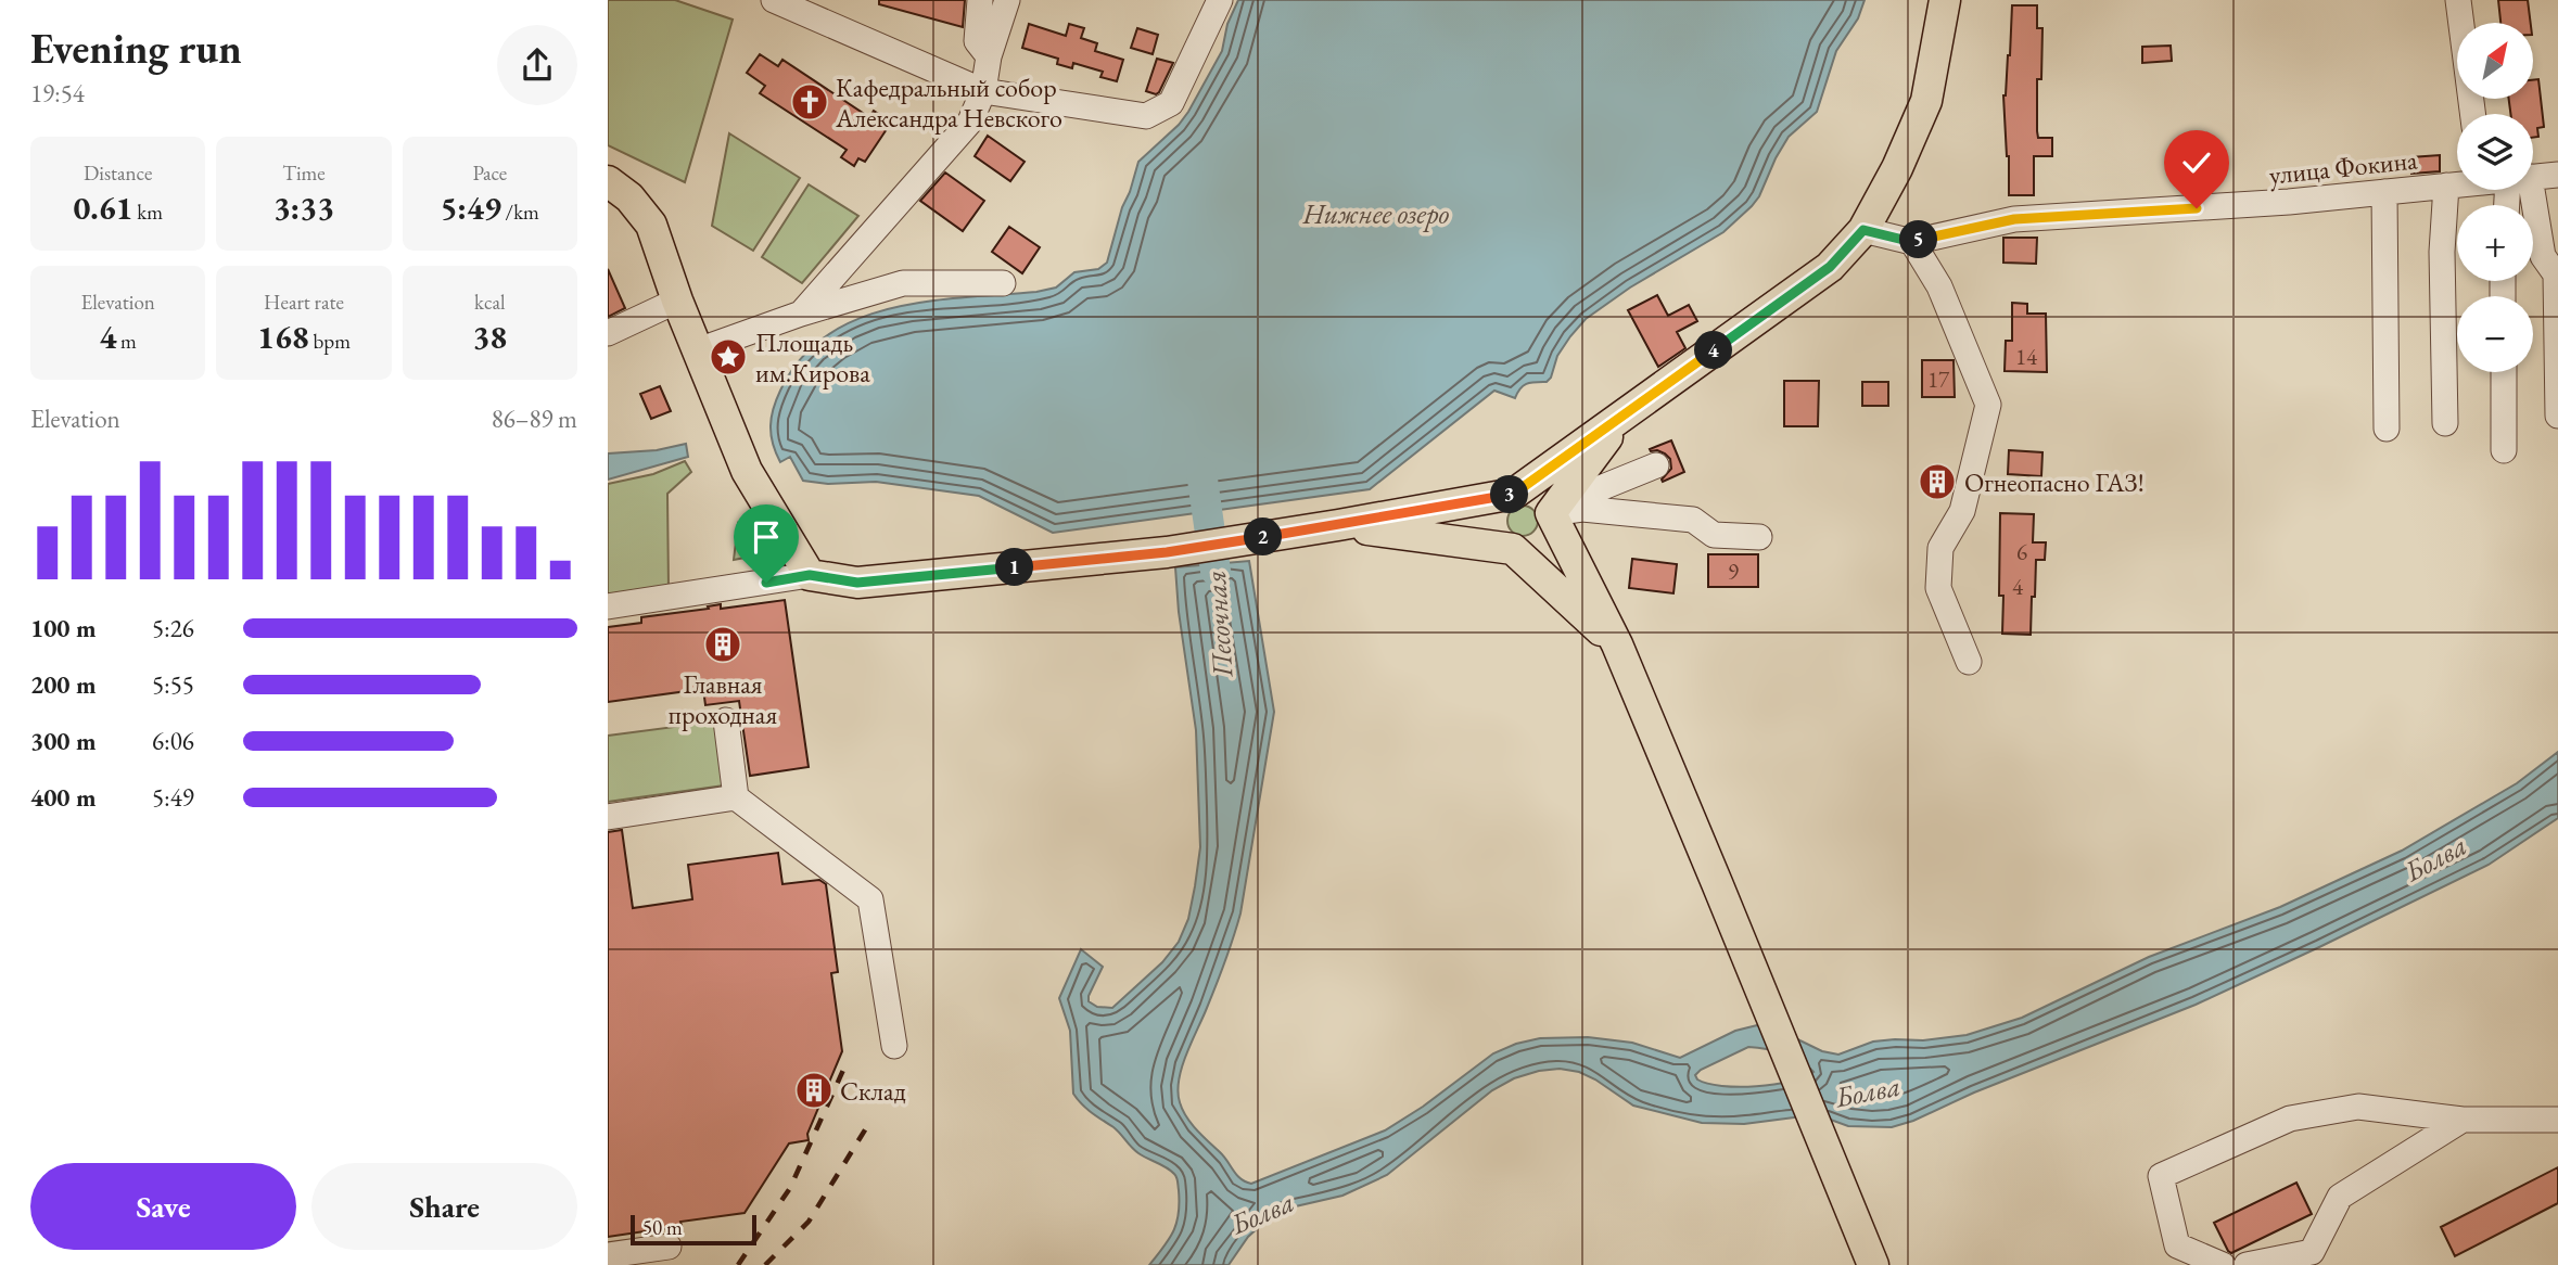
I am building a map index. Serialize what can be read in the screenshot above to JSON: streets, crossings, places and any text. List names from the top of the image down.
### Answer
{
  "streets": {
    "street": ["улица Фокина"]
  },
  "water": ["Нижнее озеро", "Песочная", "Болва"],
  "places": {
    "church": ["Кафедральный собор Александра Невского"],
    "place": ["Площадь им.Кирова"],
    "building": ["Огнеопасно ГАЗ!", "Главная проходная", "Склад"]
  },
  "house_numbers": [
    "14",
    "17",
    "6",
    "9",
    "4"
  ],
  "scale_bar": "50 m",
  "north": "top right",
  "page": {
    "heading": ["Evening run", "19:54"],
    "map_buttons": ["+", "−"],
    "stats": [
      ["Distance", "0.61 km"],
      ["Time", "3:33"],
      ["Pace", "5:49 /km"],
      ["Elevation", "4 m"],
      ["Heart rate", "168 bpm"],
      ["kcal", "38"]
    ],
    "pins": [
      "5",
      "4",
      "3",
      "2",
      "1"
    ],
    "chart": ["Elevation", "86–89 m"],
    "list": [
      {
        "name": "100 m",
        "note": "5:26"
      },
      {
        "name": "200 m",
        "note": "5:55"
      },
      {
        "name": "300 m",
        "note": "6:06"
      },
      {
        "name": "400 m",
        "note": "5:49"
      }
    ],
    "buttons": ["Save", "Share"],
    "scale": "50 m"
  }
}
